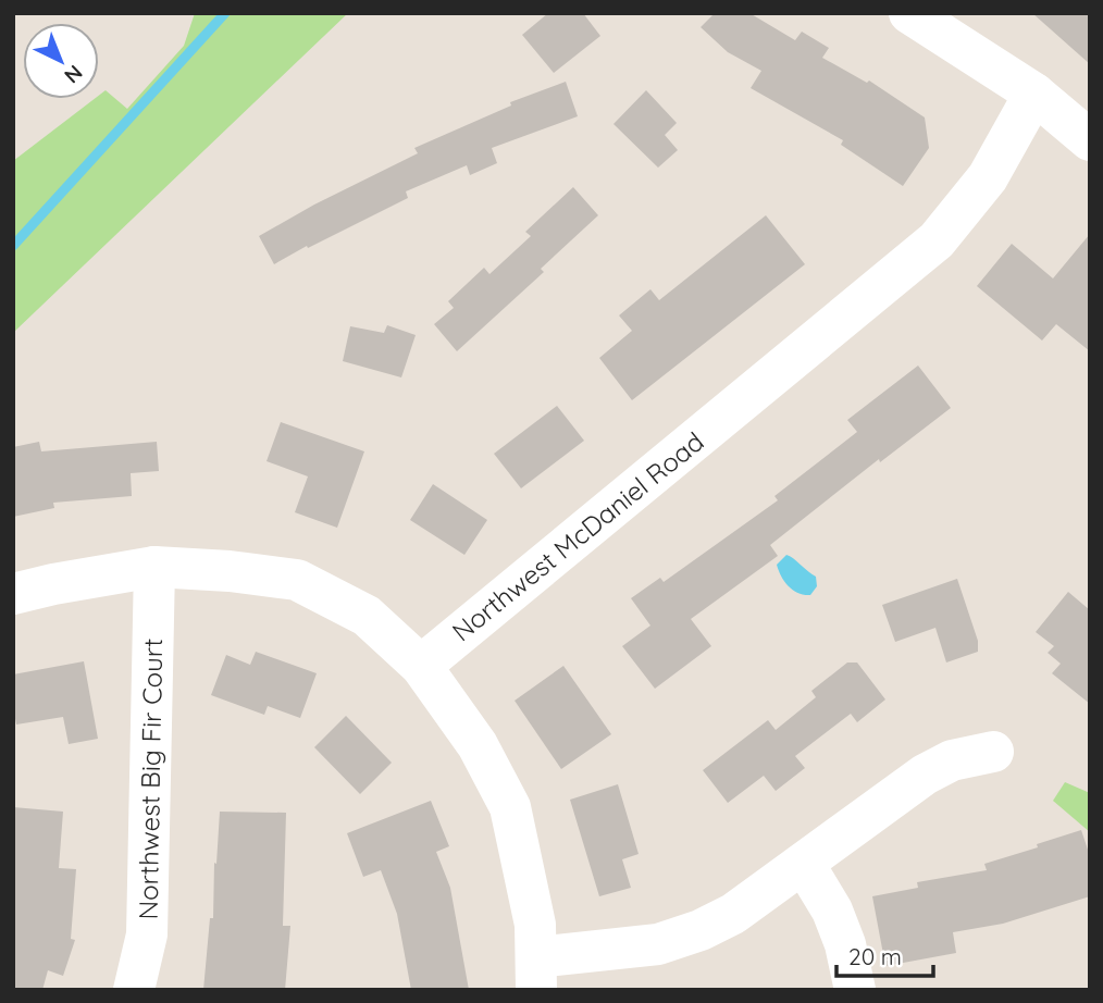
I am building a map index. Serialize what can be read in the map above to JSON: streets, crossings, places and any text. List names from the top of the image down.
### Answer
{
  "streets": {
    "street": ["Northwest McDaniel Road", "Northwest Big Fir Court"]
  },
  "scale_bar": "20 m",
  "north": "bottom right"
}
